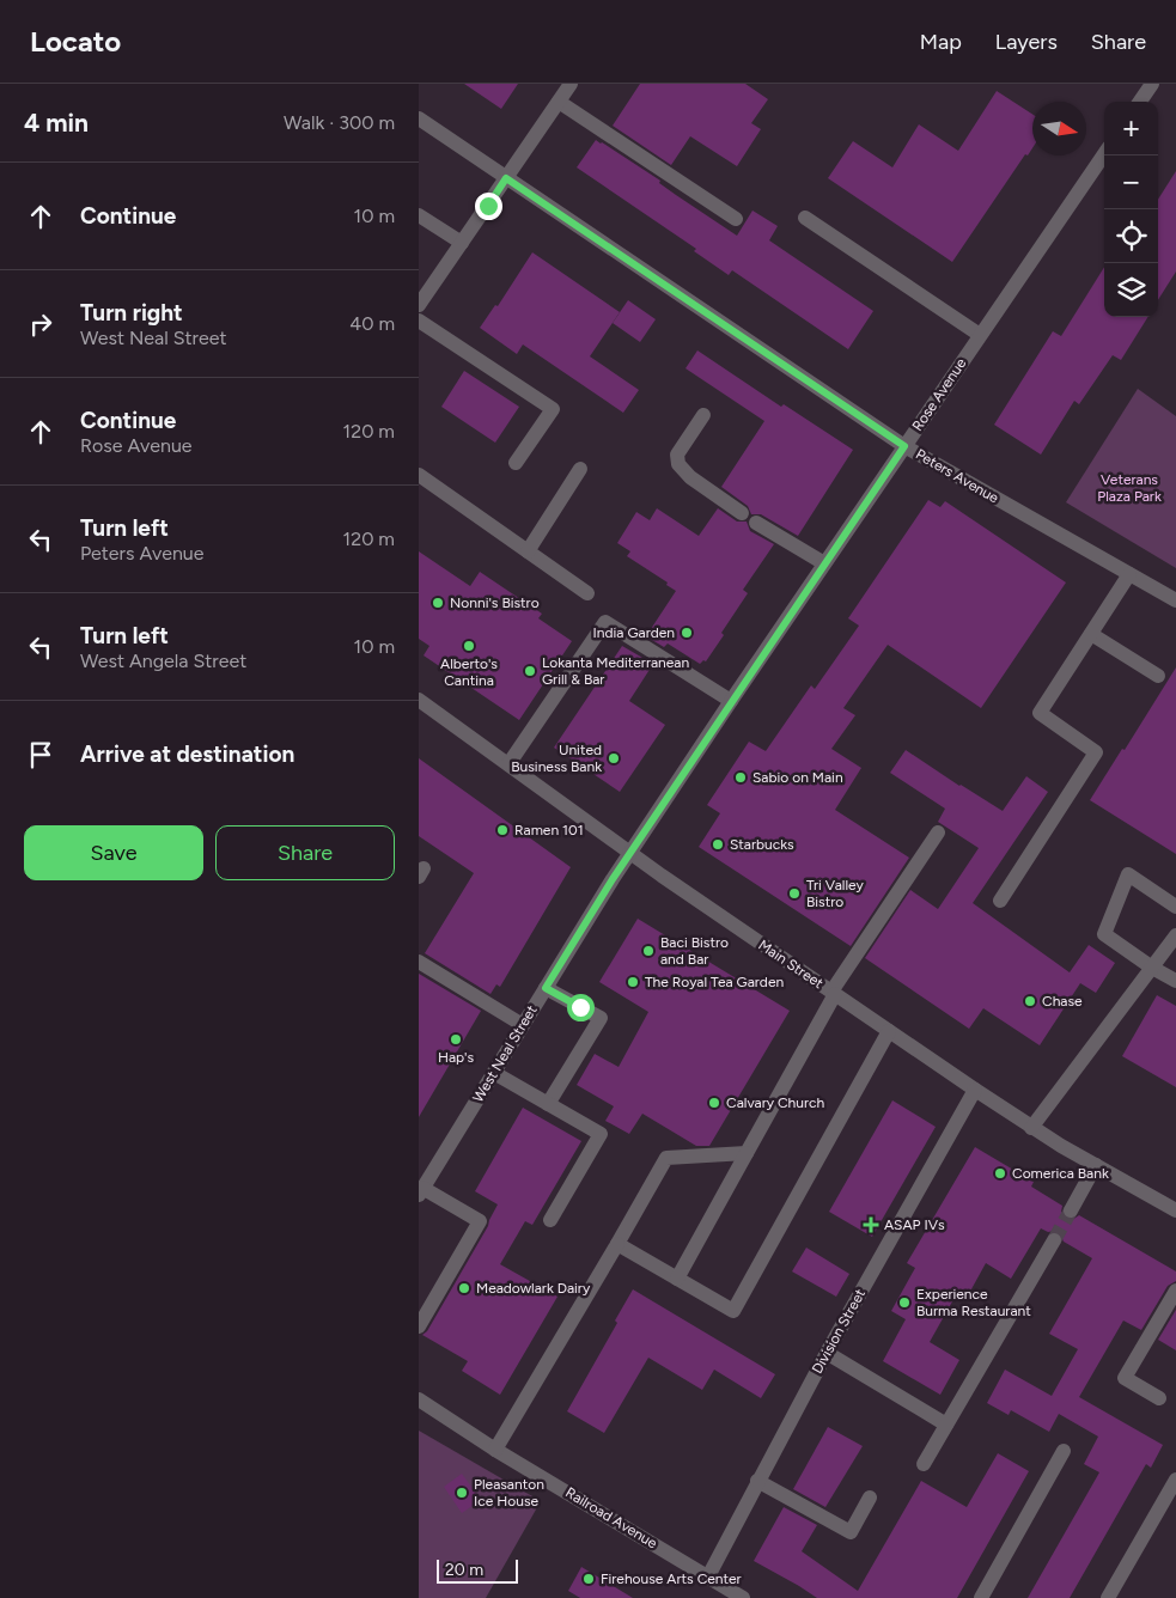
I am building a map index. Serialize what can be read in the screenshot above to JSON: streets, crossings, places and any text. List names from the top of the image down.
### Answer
{
  "streets": {
    "street": [
      "Rose Avenue",
      "Peters Avenue",
      "Main Street",
      "West Neal Street",
      "Division Street",
      "Railroad Avenue"
    ]
  },
  "crossings": [
    ["Rose Avenue", "Peters Avenue"],
    ["Rose Avenue", "Main Street"],
    ["Rose Avenue", "West Neal Street"],
    ["Main Street", "West Neal Street"],
    ["Main Street", "Division Street"],
    ["Division Street", "Railroad Avenue"]
  ],
  "parks": ["Veterans Plaza Park"],
  "places": {
    "other": [
      "Nonni's Bistro",
      "India Garden",
      "Alberto's Cantina",
      "Lokanta Mediterranean Grill & Bar",
      "United Business Bank",
      "Sabio on Main",
      "Ramen 101",
      "Starbucks",
      "Tri Valley Bistro",
      "Baci Bistro and Bar",
      "The Royal Tea Garden",
      "Chase",
      "Hap's",
      "Calvary Church",
      "Comerica Bank",
      "Meadowlark Dairy",
      "Experience Burma Restaurant",
      "Pleasanton Ice House",
      "Firehouse Arts Center"
    ],
    "health": ["ASAP IVs"]
  },
  "scale_bar": "20 m",
  "north": "right",
  "page": {
    "header": "Locato",
    "nav": ["Map", "Layers", "Share"],
    "heading": ["4 min", "Walk · 300 m"],
    "map_buttons": ["+", "−"],
    "list": [
      ["Continue", "10 m"],
      ["Turn right", "West Neal Street", "40 m"],
      ["Continue", "Rose Avenue", "120 m"],
      ["Turn left", "Peters Avenue", "120 m"],
      ["Turn left", "West Angela Street", "10 m"],
      "Arrive at destination"
    ],
    "buttons": ["Save", "Share"],
    "scale": "20 m"
  }
}
